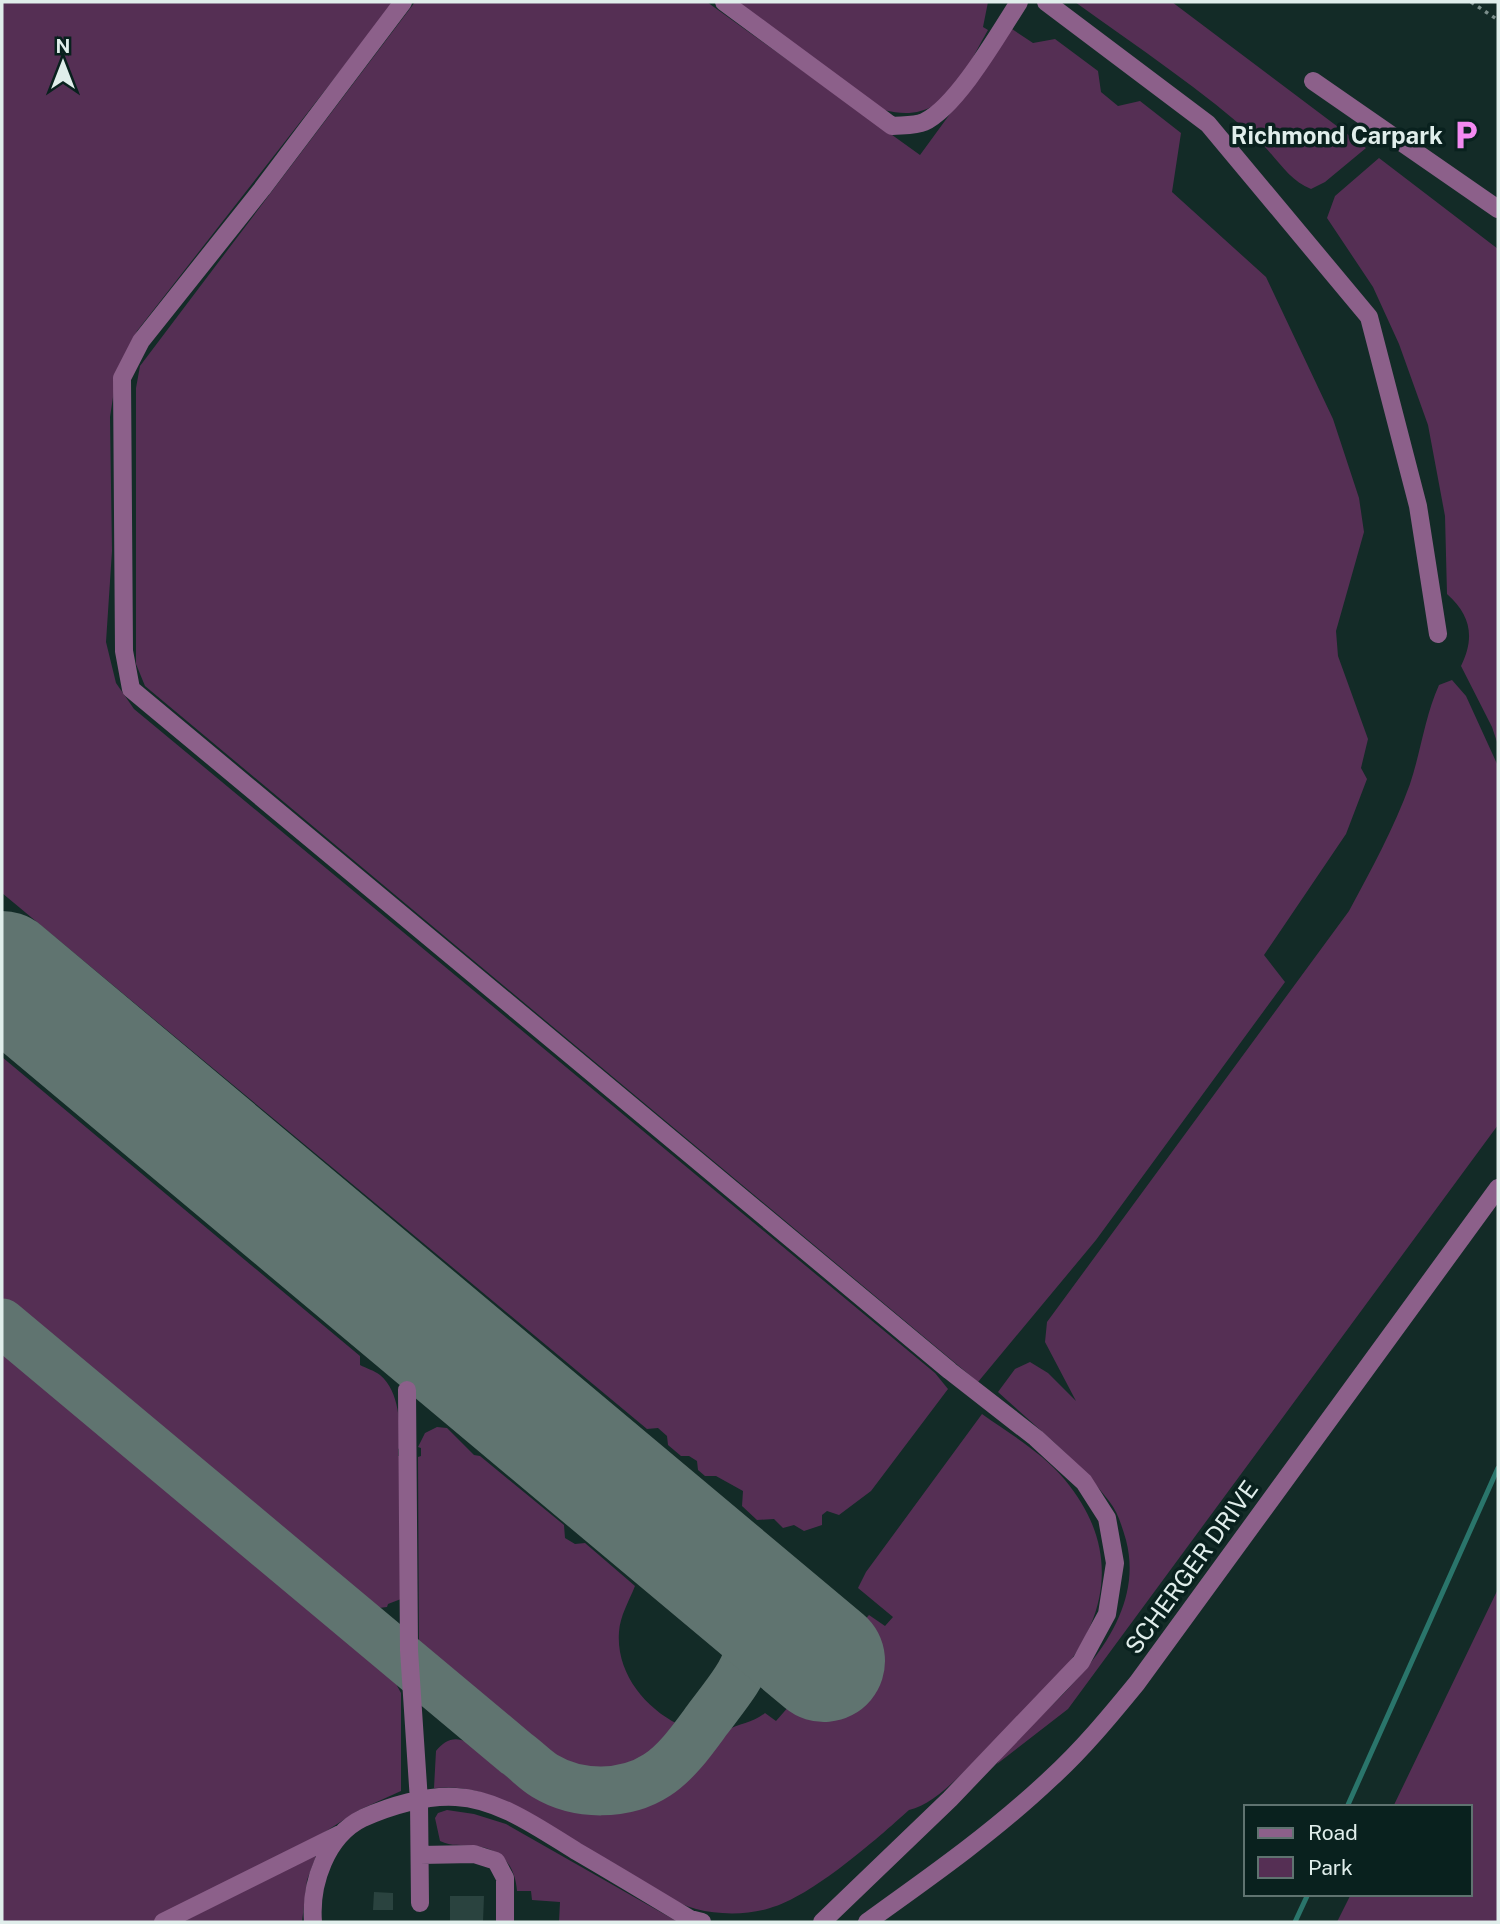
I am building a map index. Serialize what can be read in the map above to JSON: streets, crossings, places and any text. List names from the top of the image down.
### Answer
{
  "streets": {
    "street": ["SCHERGER DRIVE"]
  },
  "places": {
    "parking": ["Richmond Carpark"]
  },
  "legend": ["Road", "Park"],
  "north": "top"
}
